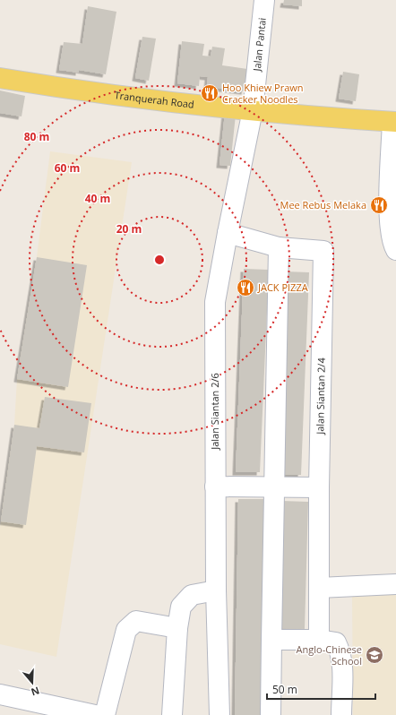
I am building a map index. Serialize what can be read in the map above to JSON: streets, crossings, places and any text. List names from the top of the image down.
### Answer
{
  "streets": {
    "main road": ["Tranquerah Road"],
    "street": ["Jalan Pantai", "Jalan Siantan 2/4", "Jalan Siantan 2/6"]
  },
  "crossings": [
    ["Jalan Pantai", "Tranquerah Road"],
    ["Jalan Pantai", "Jalan Siantan 2/6"],
    ["Tranquerah Road", "Jalan Siantan 2/6"],
    ["Jalan Siantan 2/4", "Jalan Siantan 2/6"]
  ],
  "places": {
    "restaurant": ["Hoo Khiew Prawn Cracker Noodles", "Mee Rebus Melaka", "JACK PIZZA"],
    "school or university": ["Anglo-Chinese School"]
  },
  "scale_bar": "50 m",
  "north": "bottom",
  "rings": [
    "80 m",
    "60 m",
    "40 m",
    "20 m"
  ]
}
